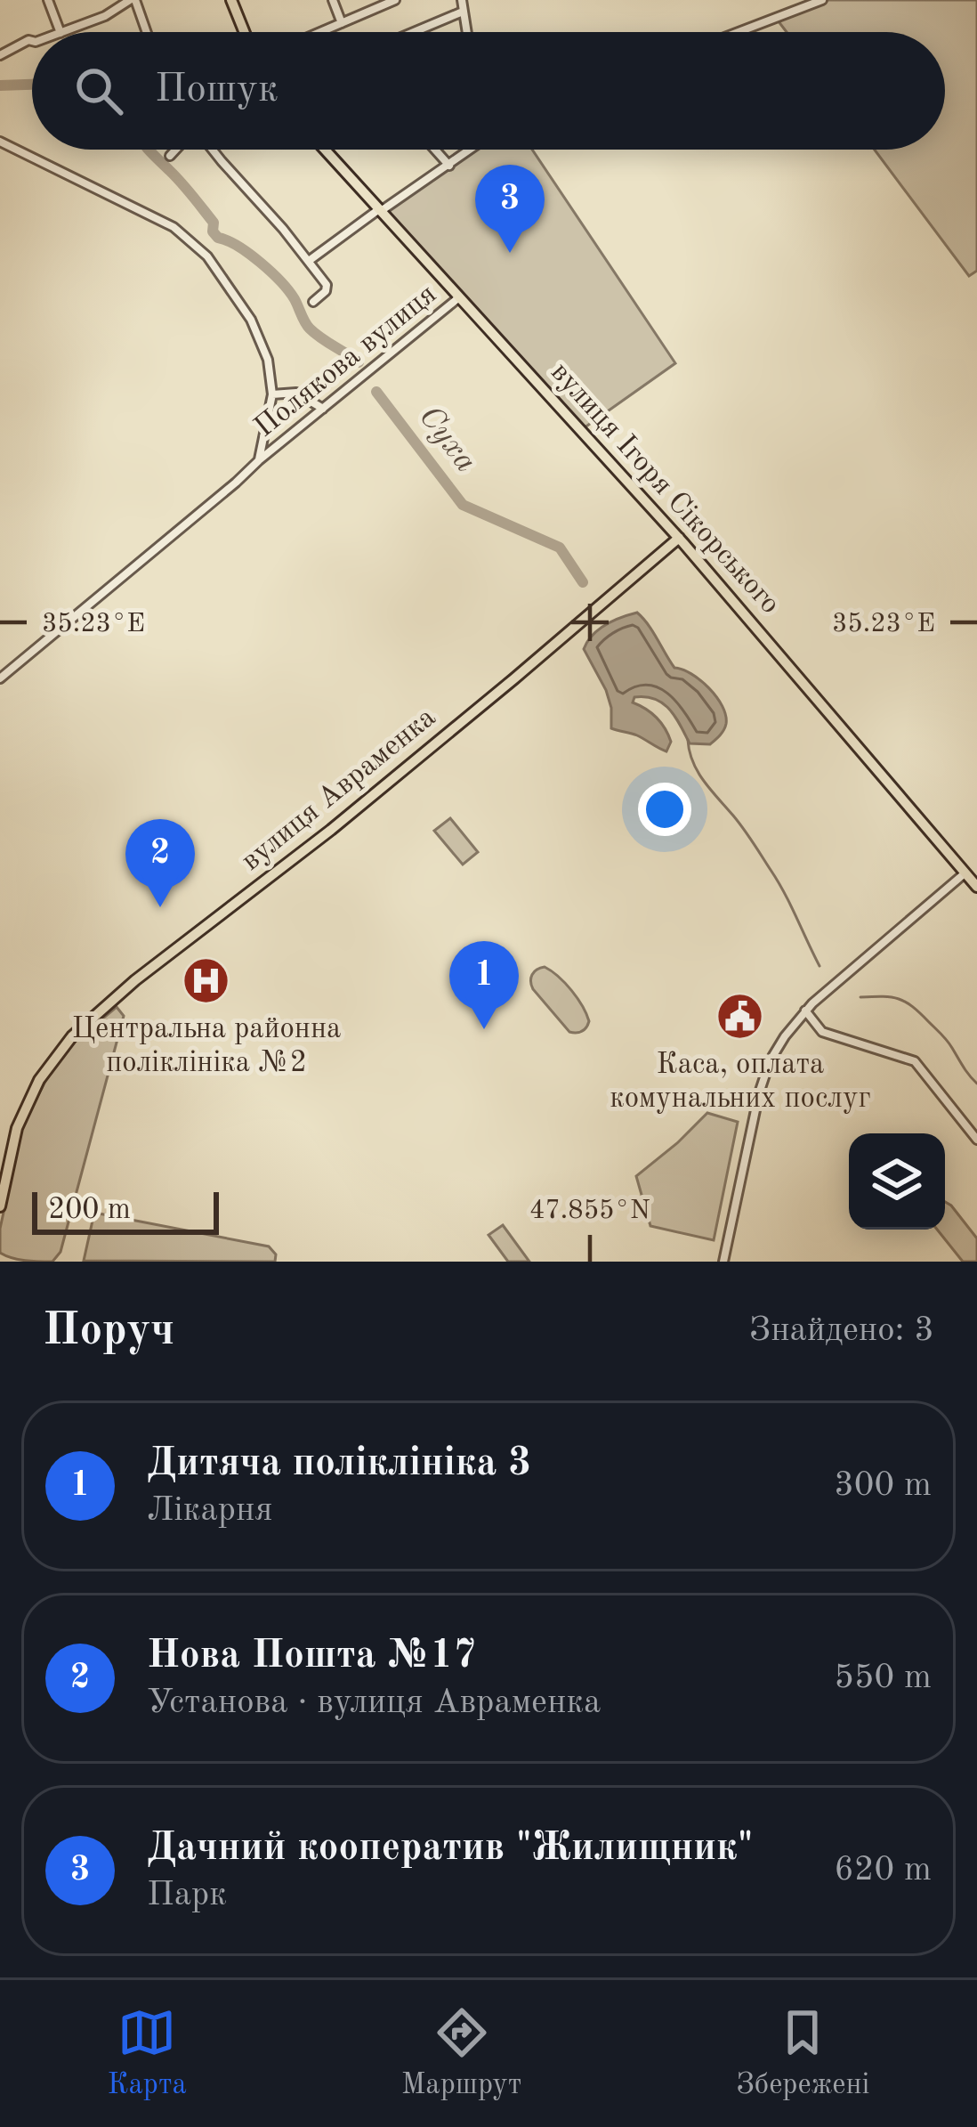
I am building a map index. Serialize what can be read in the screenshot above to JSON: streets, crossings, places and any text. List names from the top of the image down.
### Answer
{
  "streets": {
    "main road": ["вулиця Ігоря Сікорського", "вулиця Авраменка"],
    "street": ["Полякова вулиця"]
  },
  "crossings": [
    ["Полякова вулиця", "вулиця Ігоря Сікорського"],
    ["вулиця Ігоря Сікорського", "вулиця Авраменка"]
  ],
  "water": ["Суха"],
  "places": {
    "hospital": ["Центральна районна поліклініка №2"],
    "public building": ["Каса, оплата комунальних послуг"]
  },
  "scale_bar": "200 m",
  "page": {
    "search": "Пошук",
    "pins": ["3", "2", "1"],
    "scale": "200 m",
    "heading": ["Поруч", "Знайдено: 3"],
    "list": [
      {
        "mark": "1",
        "name": "Дитяча поліклініка 3",
        "note": "Лікарня",
        "value": "300 m"
      },
      {
        "mark": "2",
        "name": "Нова Пошта №17",
        "note": "Установа · вулиця Авраменка",
        "value": "550 m"
      },
      {
        "mark": "3",
        "name": "Дачний кооператив \"Жилищник\"",
        "note": "Парк",
        "value": "620 m"
      }
    ],
    "nav": ["Карта", "Маршрут", "Збережені"]
  },
  "coordinates": ["35.23°E", "47.855°N"]
}
